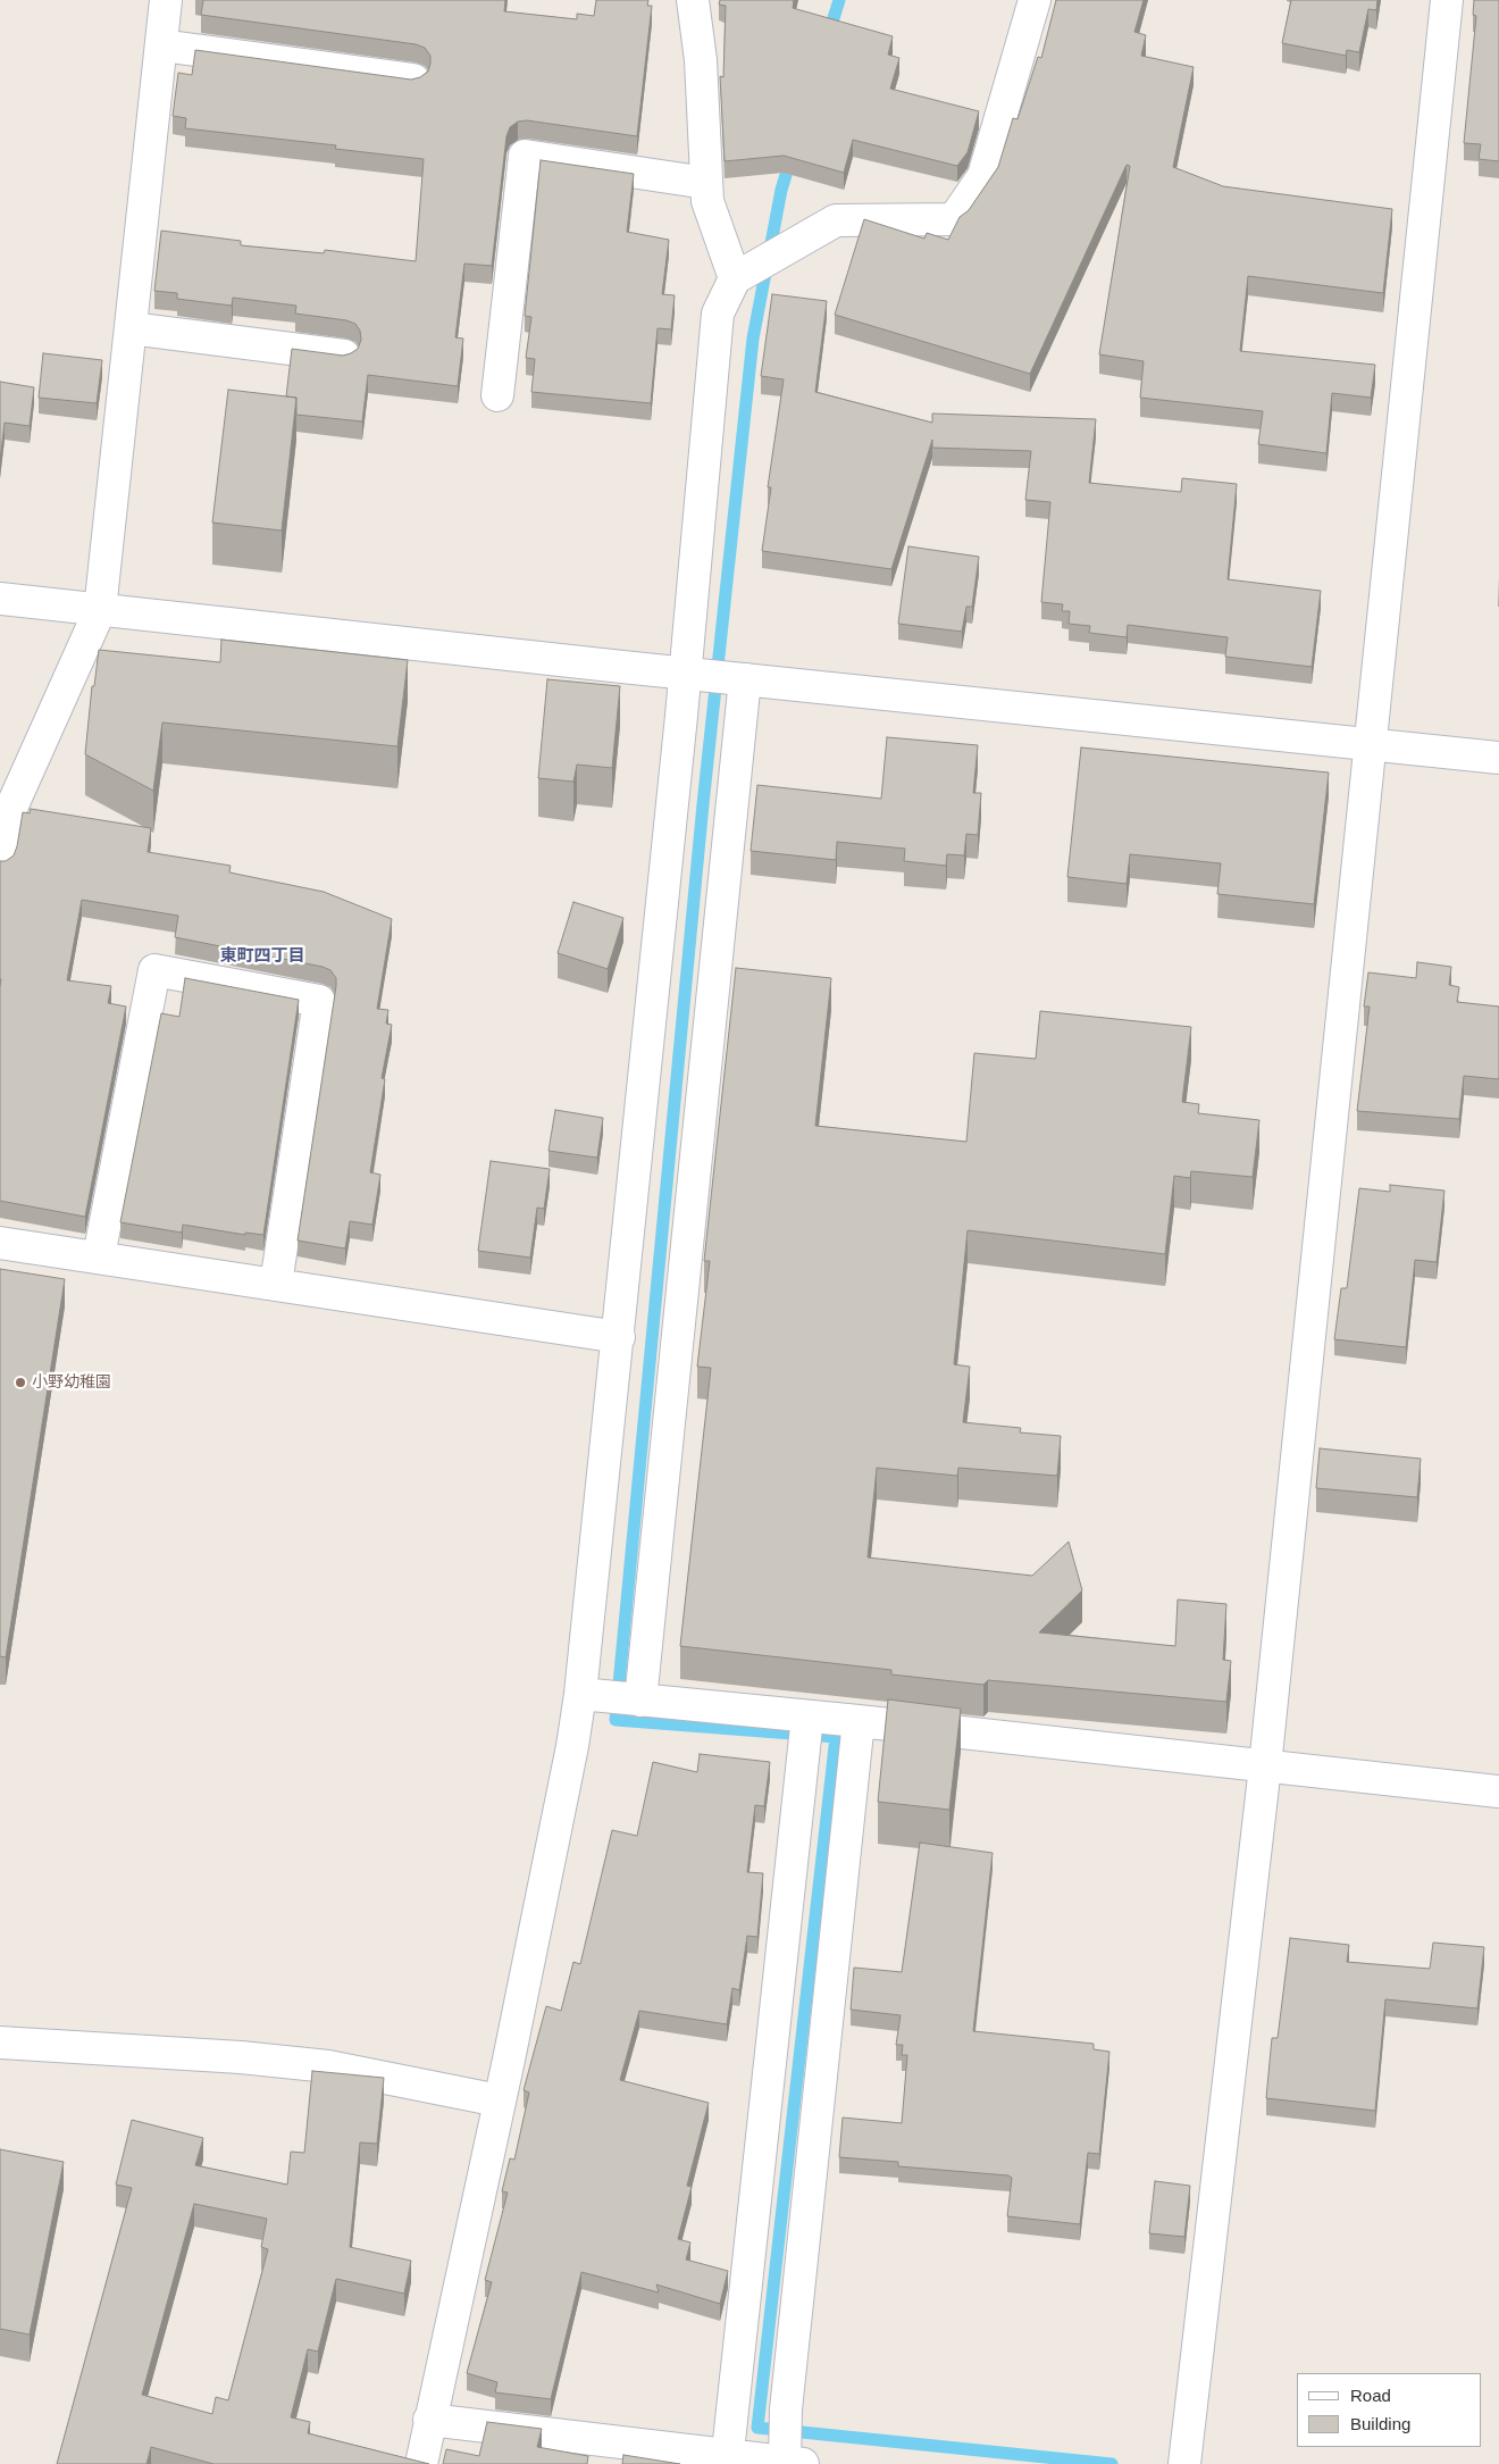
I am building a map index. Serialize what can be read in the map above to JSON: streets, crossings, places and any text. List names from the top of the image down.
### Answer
{
  "districts": ["東町四丁目"],
  "places": ["小野幼稚園"],
  "legend": ["Road", "Building"]
}
